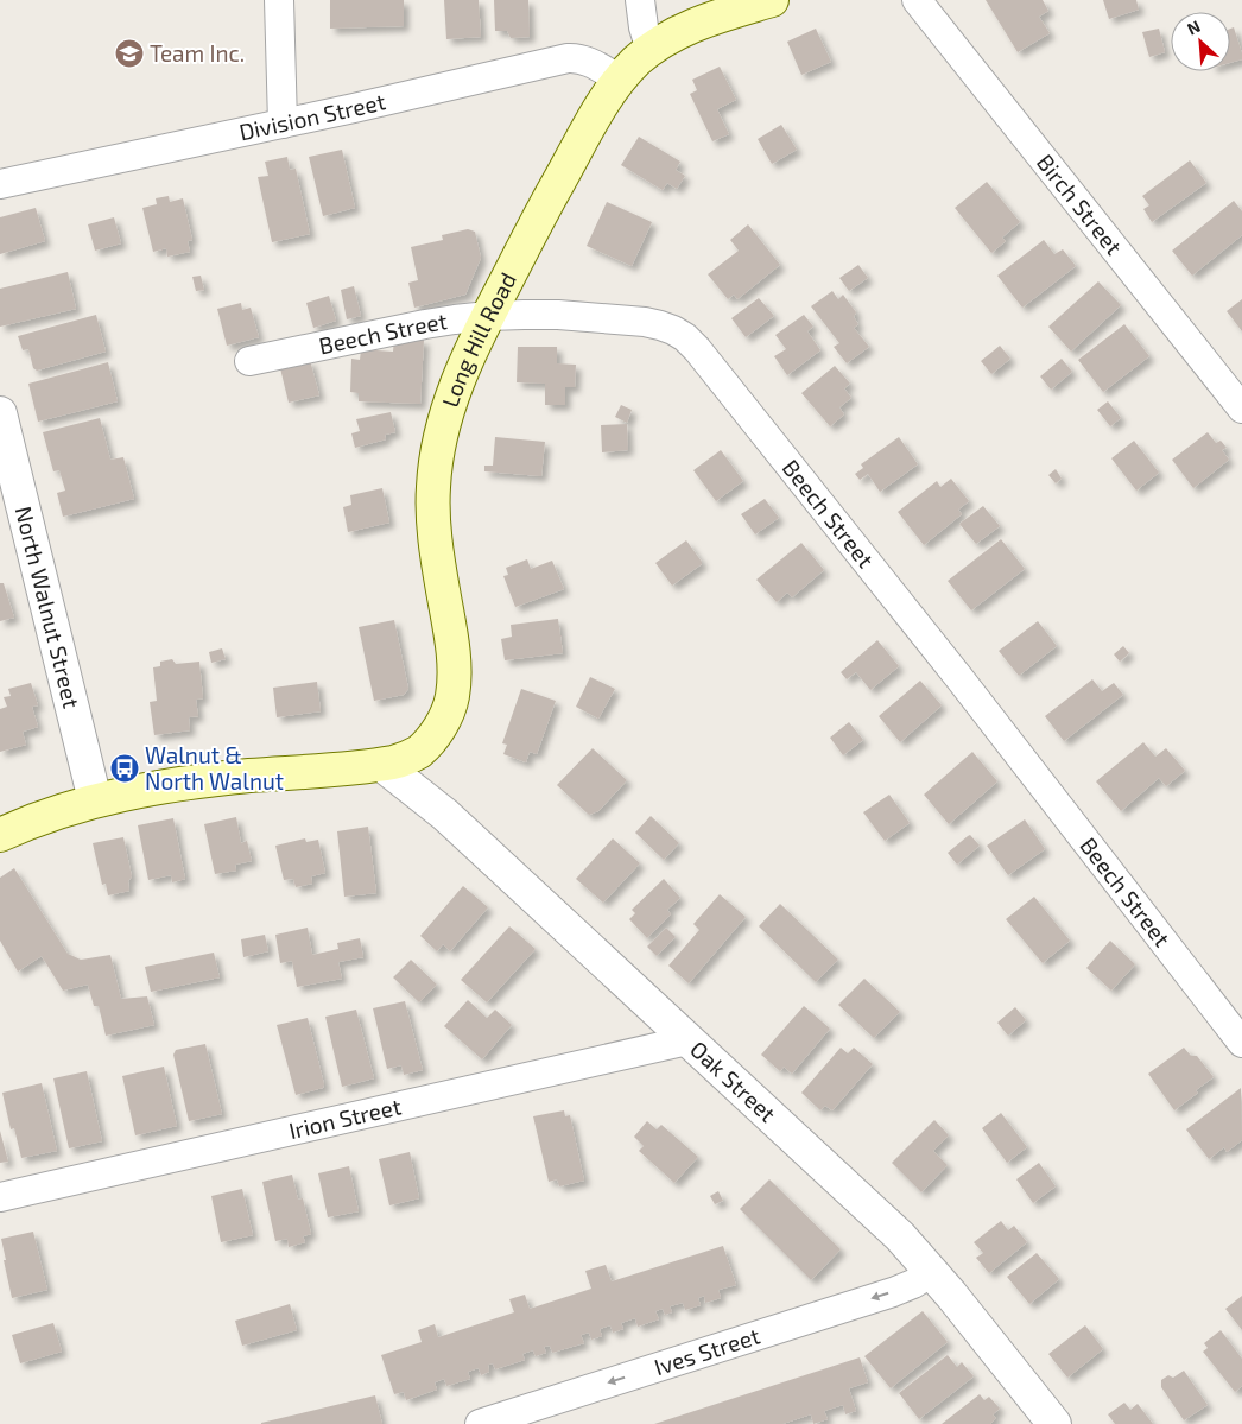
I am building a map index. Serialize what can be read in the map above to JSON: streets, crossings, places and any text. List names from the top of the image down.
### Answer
{
  "streets": {
    "main road": ["Long Hill Road"],
    "street": [
      "Division Street",
      "Birch Street",
      "Beech Street",
      "North Walnut Street",
      "Oak Street",
      "Irion Street",
      "Ives Street"
    ]
  },
  "crossings": [
    ["Division Street", "Long Hill Road"],
    ["Beech Street", "Long Hill Road"],
    ["Long Hill Road", "North Walnut Street"],
    ["Long Hill Road", "Oak Street"],
    ["Oak Street", "Irion Street"],
    ["Oak Street", "Ives Street"]
  ],
  "one_way": ["Ives Street"],
  "places": {
    "school or university": ["Team Inc."],
    "bus stop": ["Walnut & North Walnut"]
  },
  "north": "top left"
}
